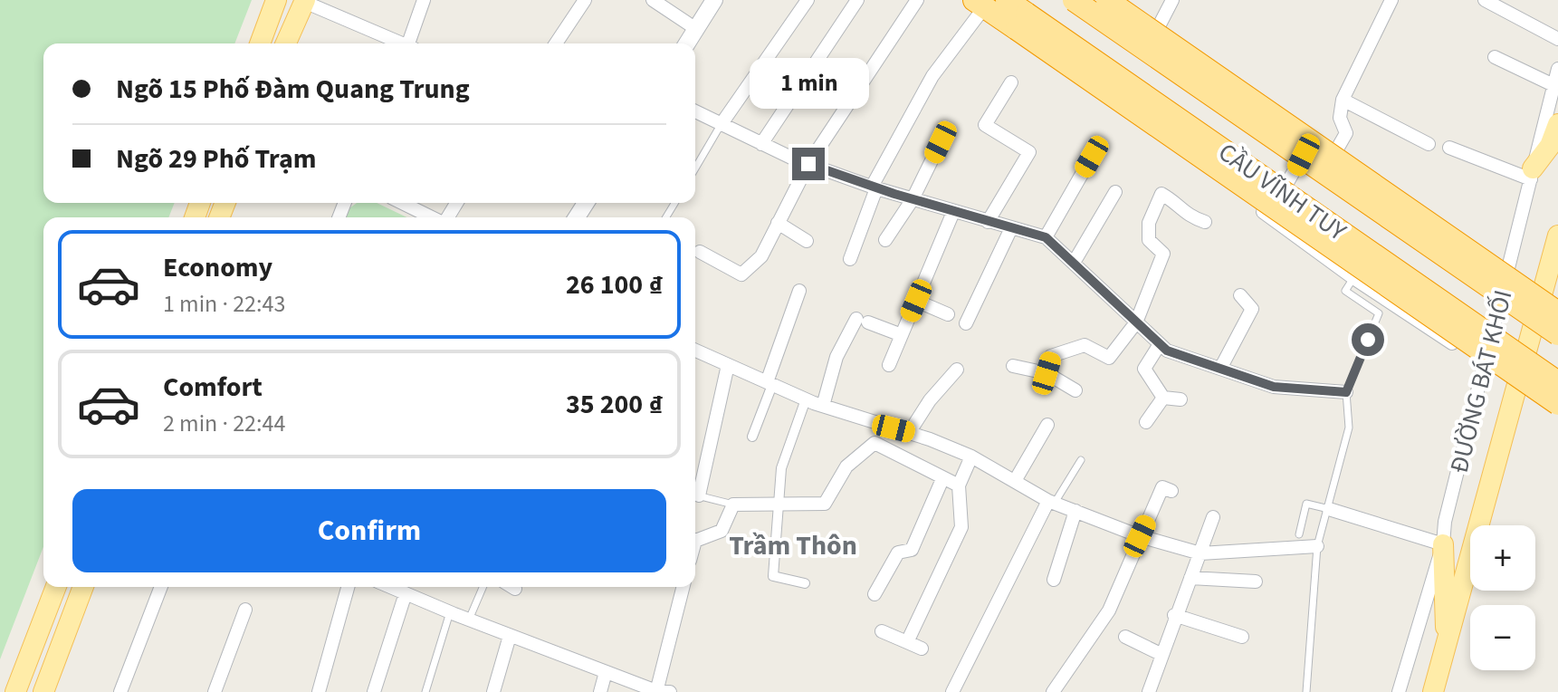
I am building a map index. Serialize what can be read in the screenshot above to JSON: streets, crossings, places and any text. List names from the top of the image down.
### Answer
{
  "streets": {
    "highway": ["CẦU VĨNH TUY"],
    "street": ["ĐƯỜNG BÁT KHỐI"]
  },
  "districts": ["Trầm Thôn"],
  "page": {
    "banner": ["Ngõ 15 Phố Đàm Quang Trung", "Ngõ 29 Phố Trạm"],
    "bubble": "1 min",
    "list": [
      {
        "name": "Economy",
        "note": "1 min · 22:43",
        "value": "26 100 ₫"
      },
      {
        "name": "Comfort",
        "note": "2 min · 22:44",
        "value": "35 200 ₫"
      }
    ],
    "buttons": "Confirm",
    "map_buttons": ["+", "−"]
  }
}
